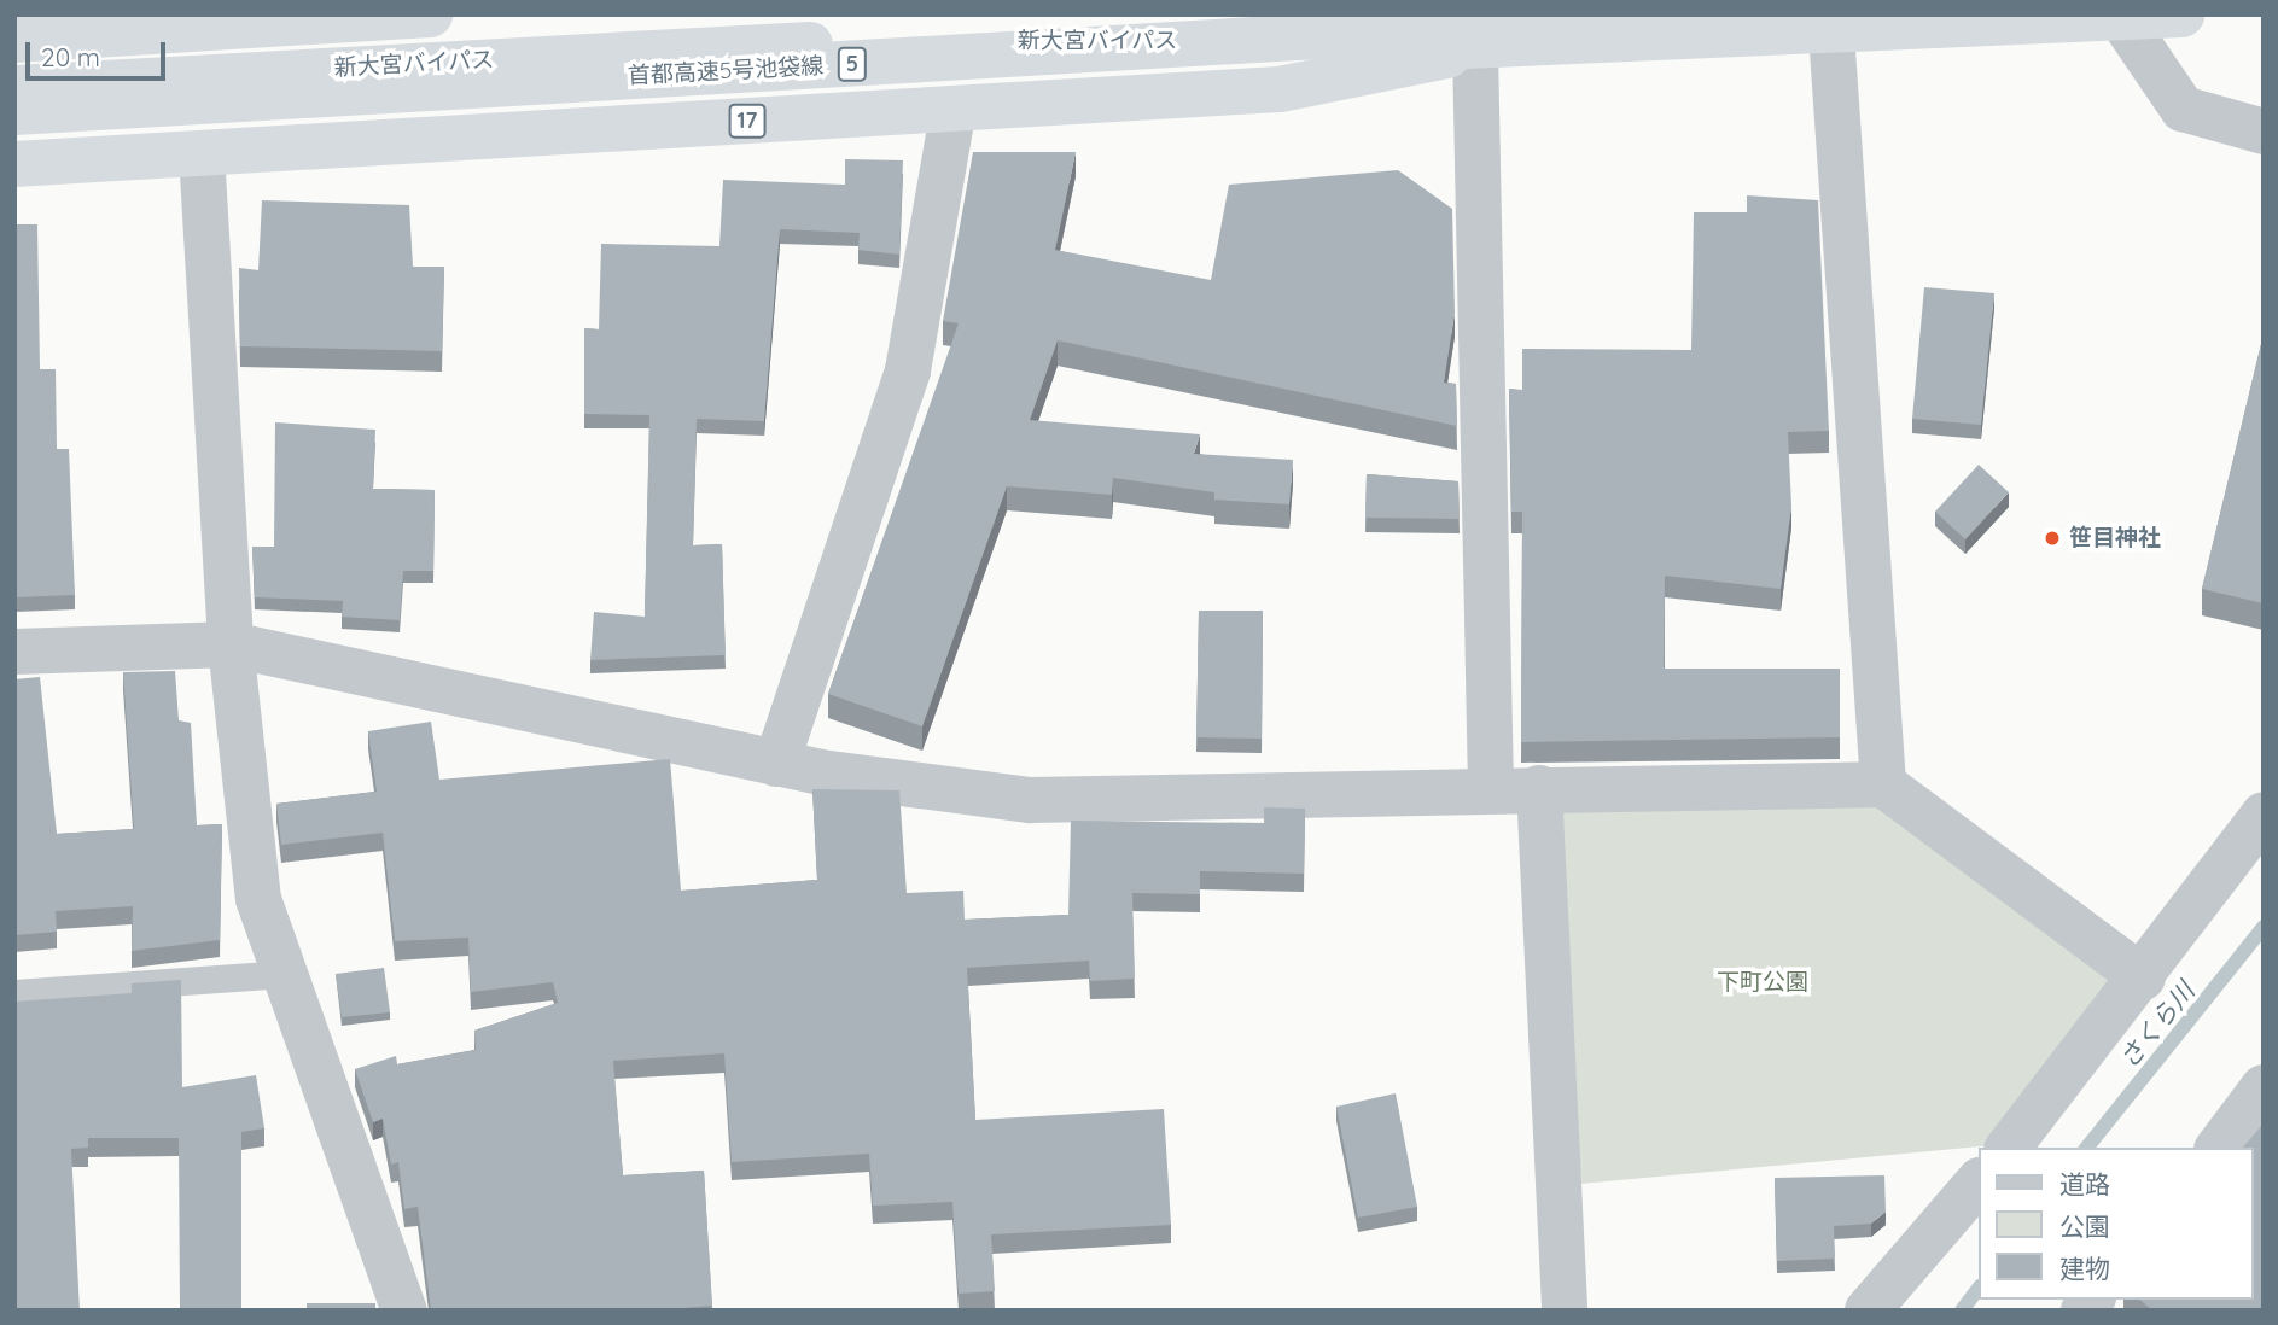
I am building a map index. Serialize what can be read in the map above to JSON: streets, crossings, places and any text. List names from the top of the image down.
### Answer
{
  "streets": {
    "highway": [
      "新大宮バイパス",
      "5",
      "首都高速5号池袋線",
      "17"
    ]
  },
  "crossings": [
    ["新大宮バイパス", "17"]
  ],
  "water": ["さくら川"],
  "parks": ["下町公園"],
  "places": ["笹目神社"],
  "legend": ["道路", "公園", "建物"],
  "scale_bar": "20 m"
}
